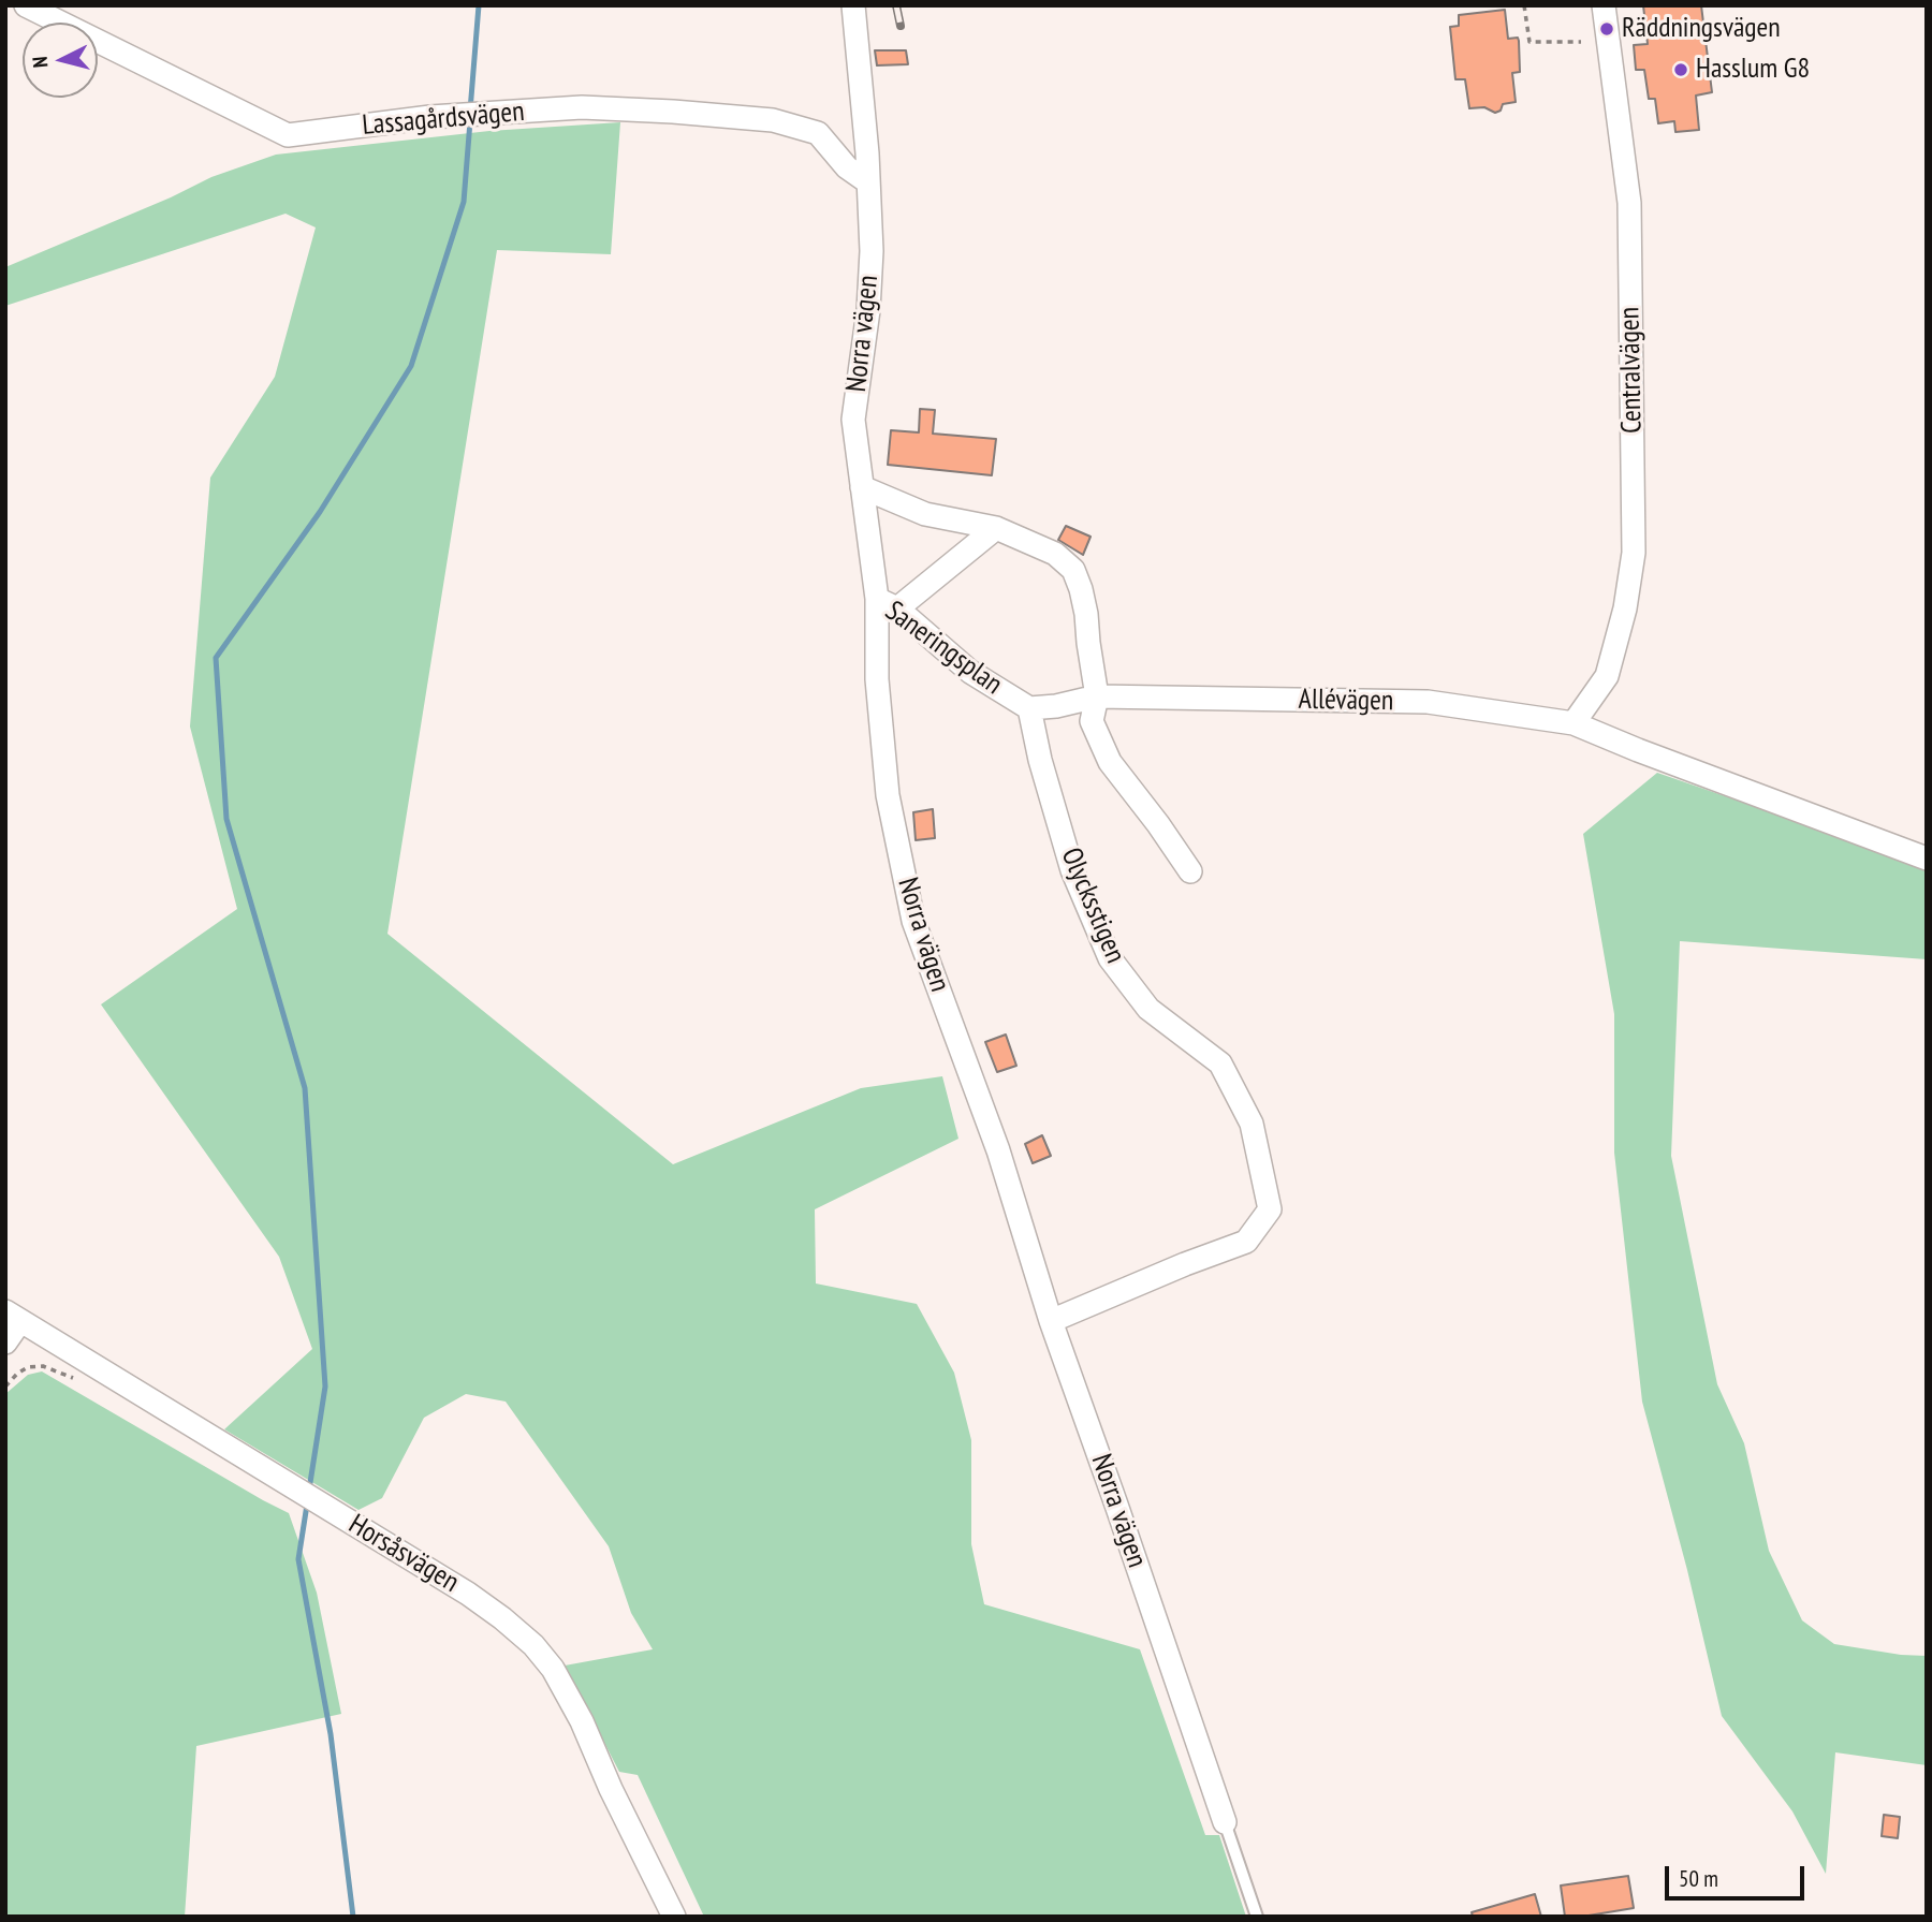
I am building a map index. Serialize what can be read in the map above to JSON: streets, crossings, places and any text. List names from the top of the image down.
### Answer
{
  "streets": {
    "street": [
      "Lassagårdsvägen",
      "Norra vägen",
      "Centralvägen",
      "Saneringsplan",
      "Allévägen",
      "Olycksstigen",
      "Horsåsvägen"
    ]
  },
  "crossings": [
    ["Lassagårdsvägen", "Norra vägen"],
    ["Norra vägen", "Saneringsplan"],
    ["Norra vägen", "Olycksstigen"],
    ["Centralvägen", "Allévägen"],
    ["Saneringsplan", "Allévägen"],
    ["Saneringsplan", "Olycksstigen"]
  ],
  "places": ["Räddningsvägen", "Hasslum G8"],
  "scale_bar": "50 m",
  "north": "left"
}
